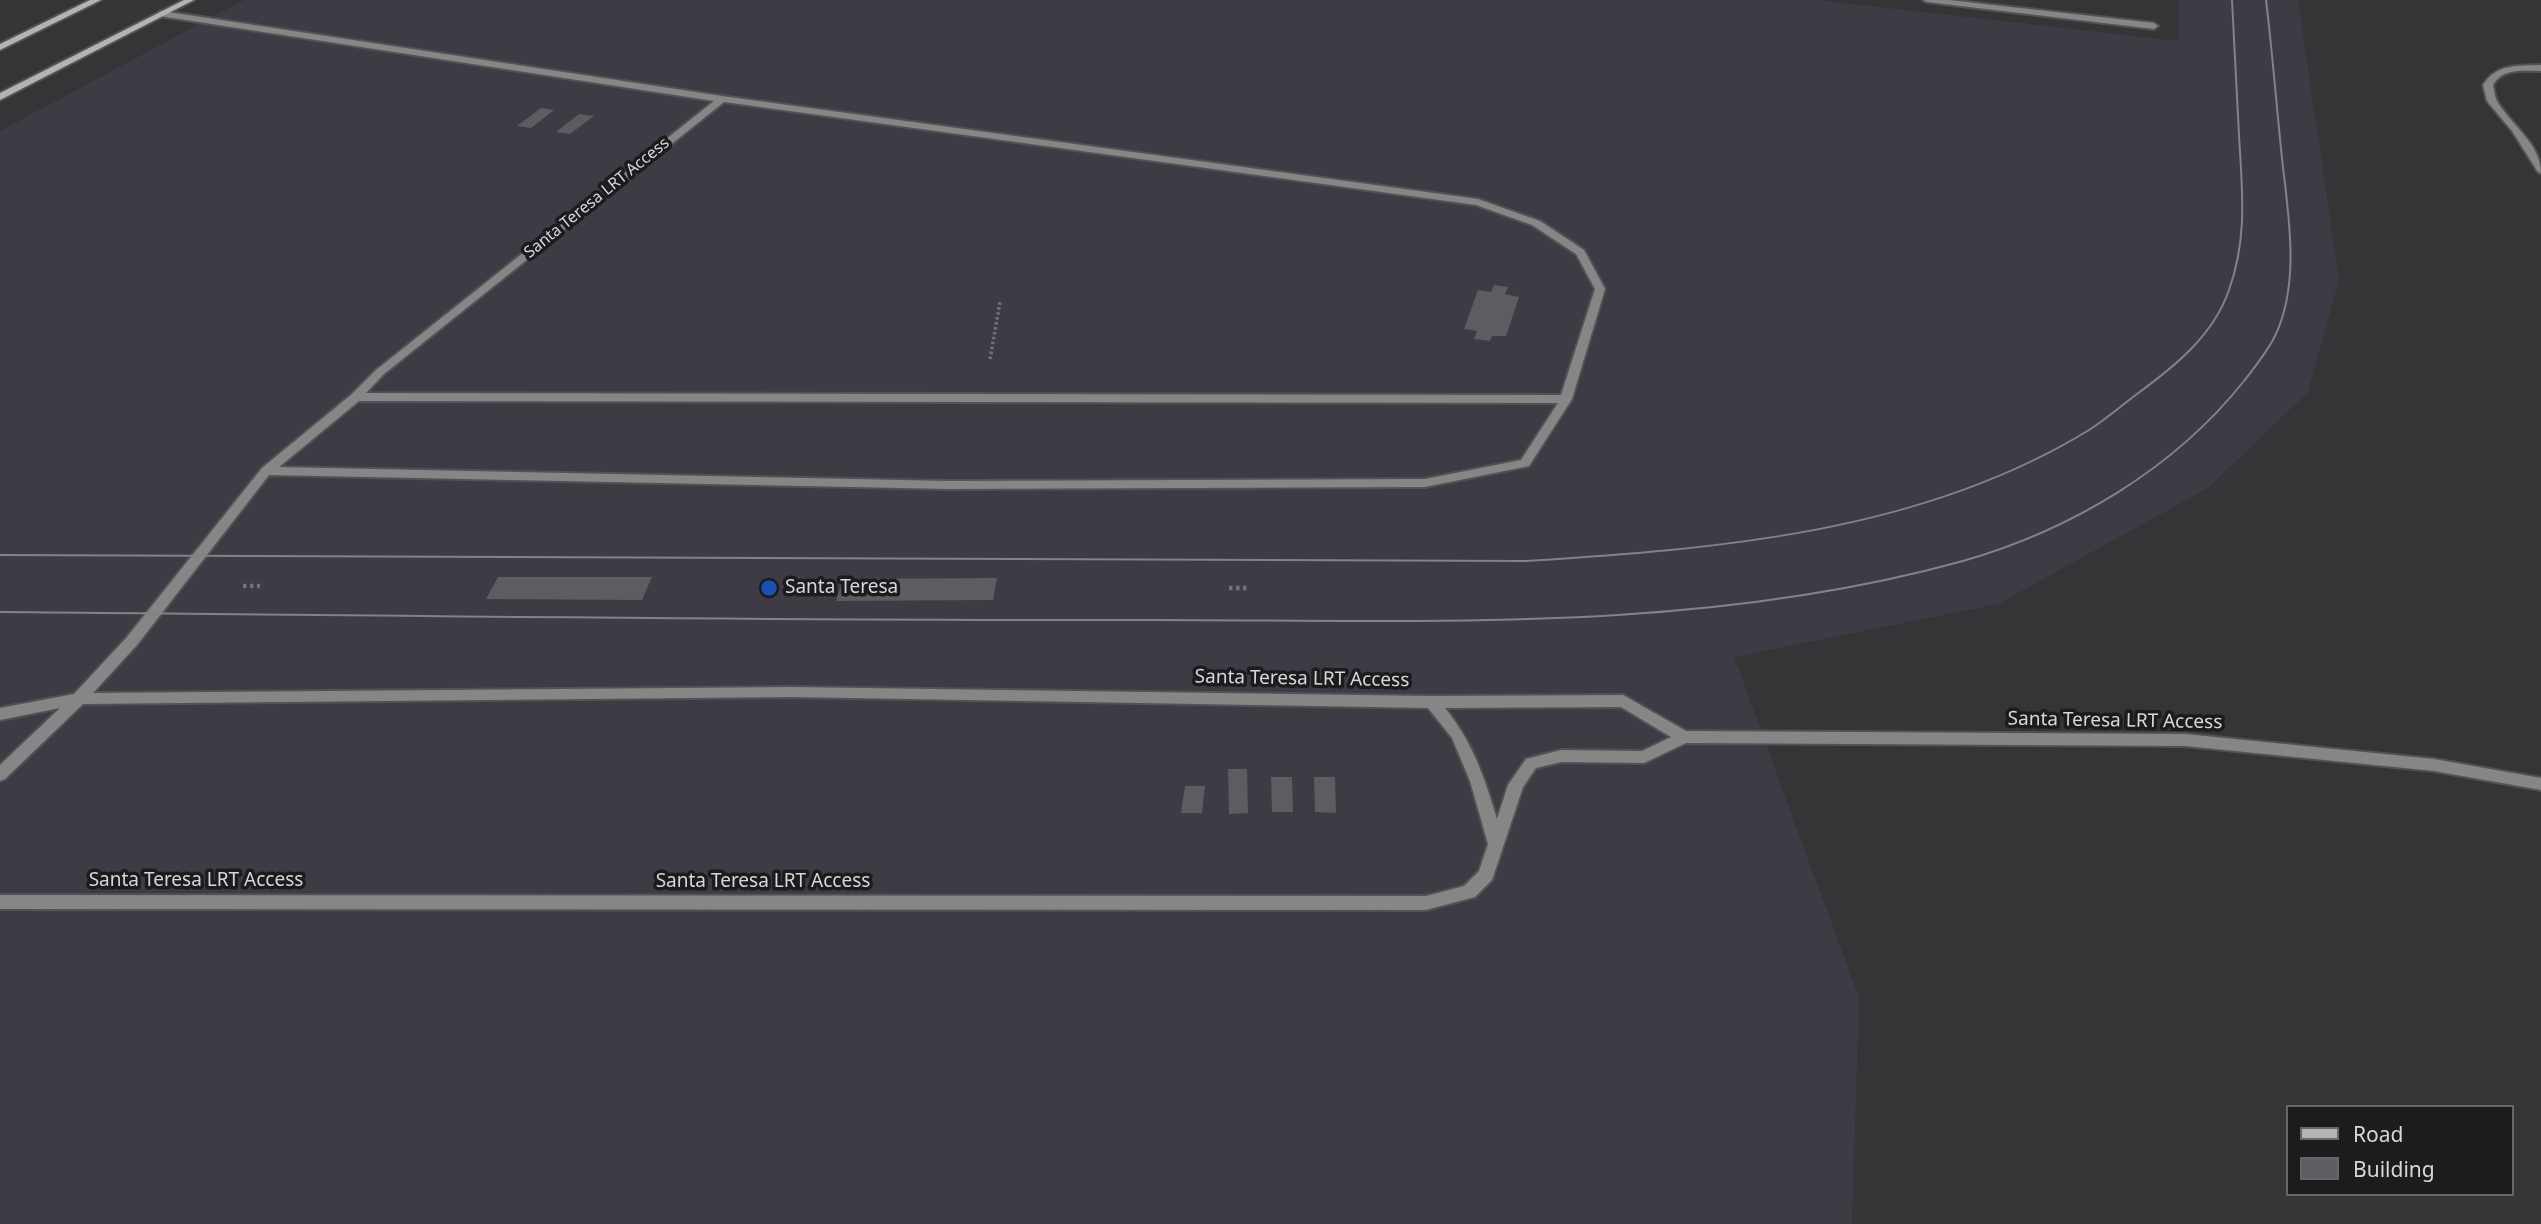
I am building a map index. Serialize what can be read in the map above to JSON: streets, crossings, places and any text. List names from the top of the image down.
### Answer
{
  "streets": {
    "street": ["Santa Teresa LRT Access"]
  },
  "places": ["Santa Teresa"],
  "legend": ["Road", "Building"]
}
